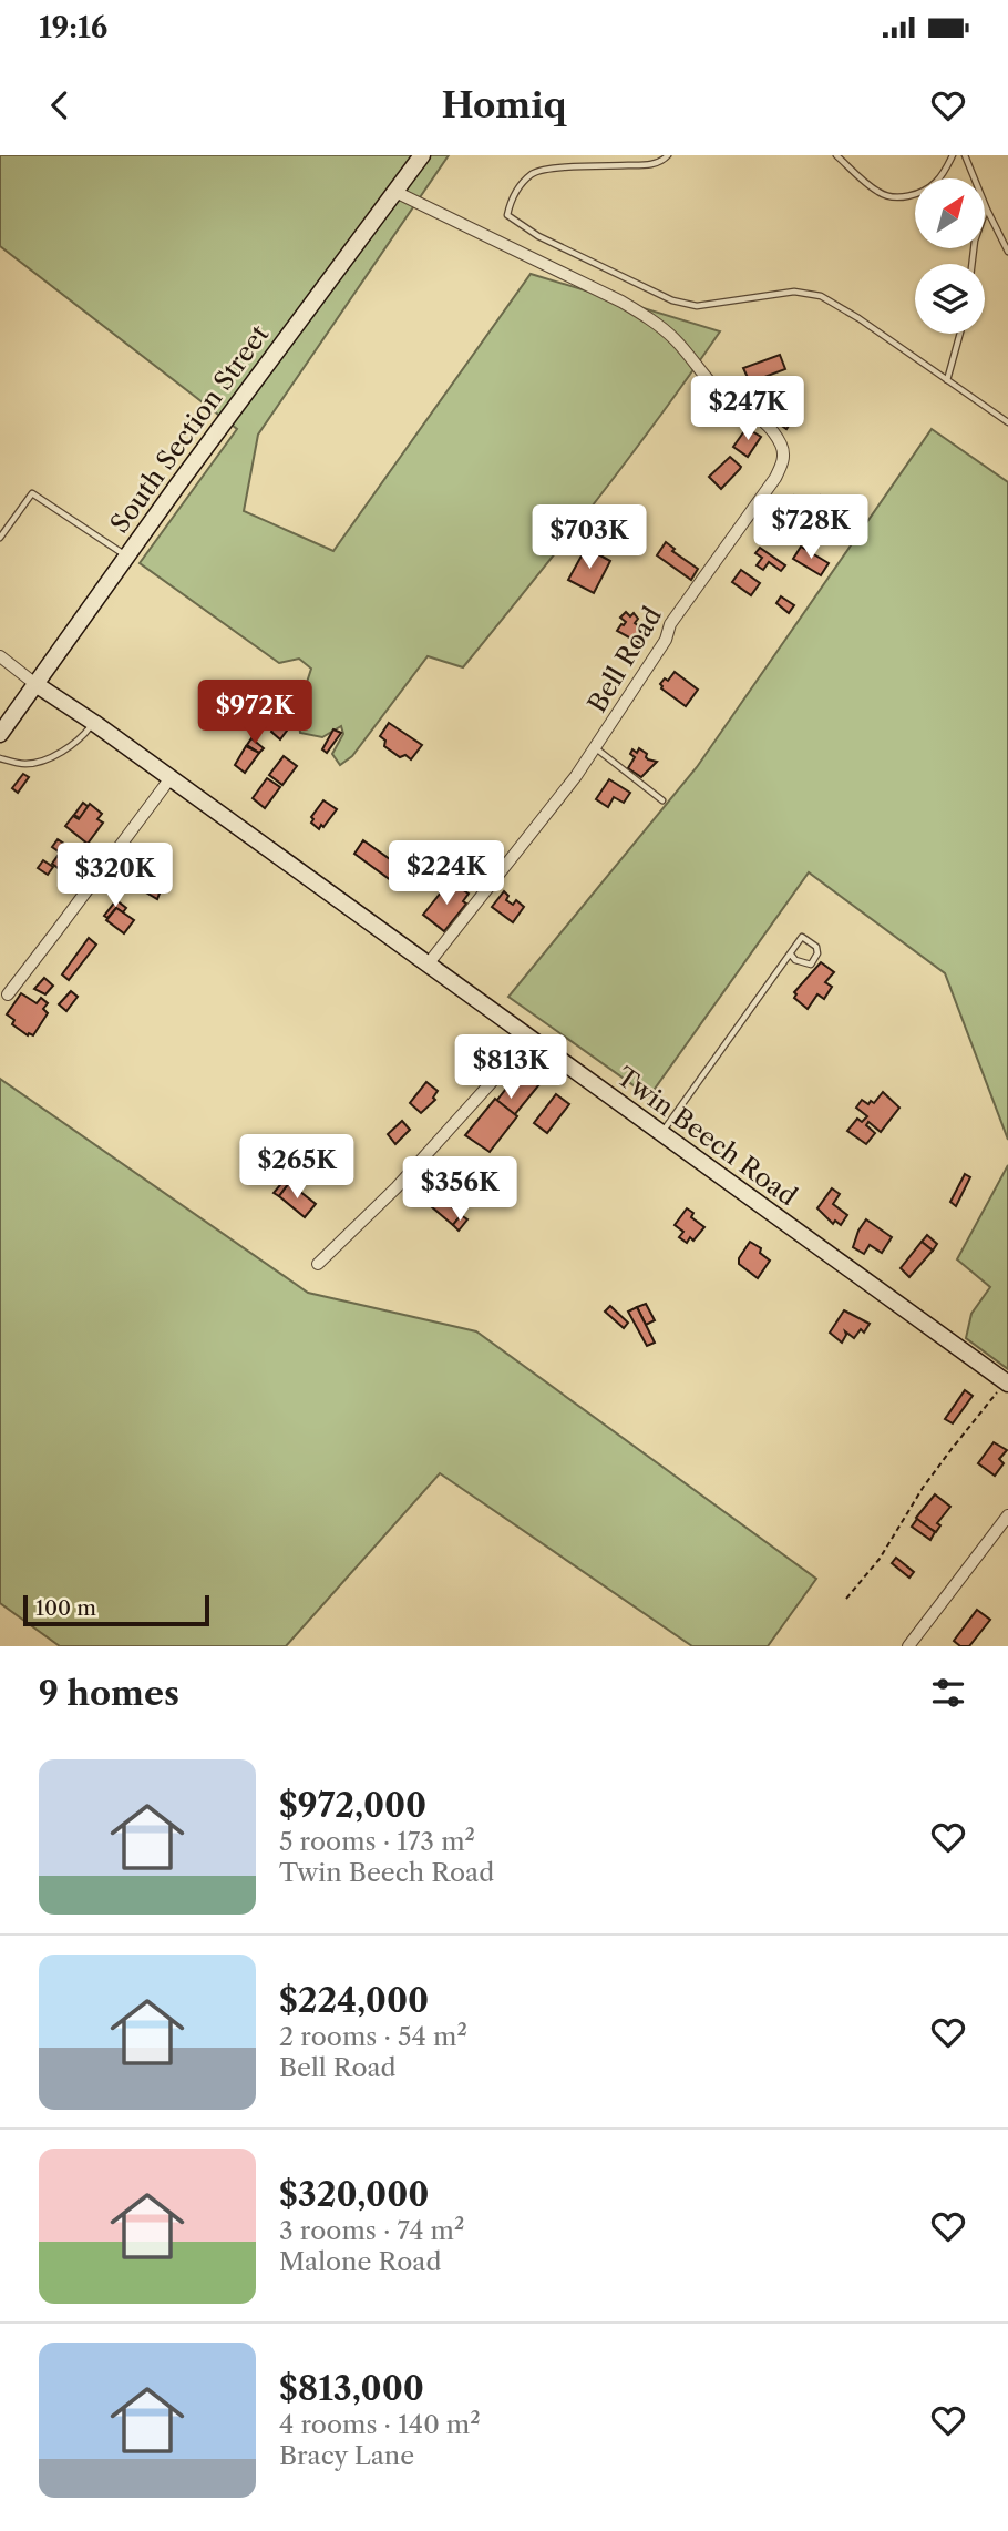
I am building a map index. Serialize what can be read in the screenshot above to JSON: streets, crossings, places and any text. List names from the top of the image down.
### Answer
{
  "streets": {
    "street": ["South Section Street", "Bell Road", "Twin Beech Road"]
  },
  "crossings": [
    ["South Section Street", "Bell Road"],
    ["South Section Street", "Twin Beech Road"],
    ["Bell Road", "Twin Beech Road"]
  ],
  "scale_bar": "100 m",
  "north": "top right",
  "page": {
    "status": "19:16",
    "header": "Homiq",
    "price": [
      "$247K",
      "$728K",
      "$703K",
      "$972K",
      "$224K",
      "$320K",
      "$813K",
      "$265K",
      "$356K"
    ],
    "scale": "100 m",
    "heading": "9 homes",
    "list": [
      {
        "name": "$972,000",
        "note": "5 rooms · 173 m² · Twin Beech Road"
      },
      {
        "name": "$224,000",
        "note": "2 rooms · 54 m² · Bell Road"
      },
      {
        "name": "$320,000",
        "note": "3 rooms · 74 m² · Malone Road"
      },
      {
        "name": "$813,000",
        "note": "4 rooms · 140 m² · Bracy Lane"
      }
    ]
  }
}
